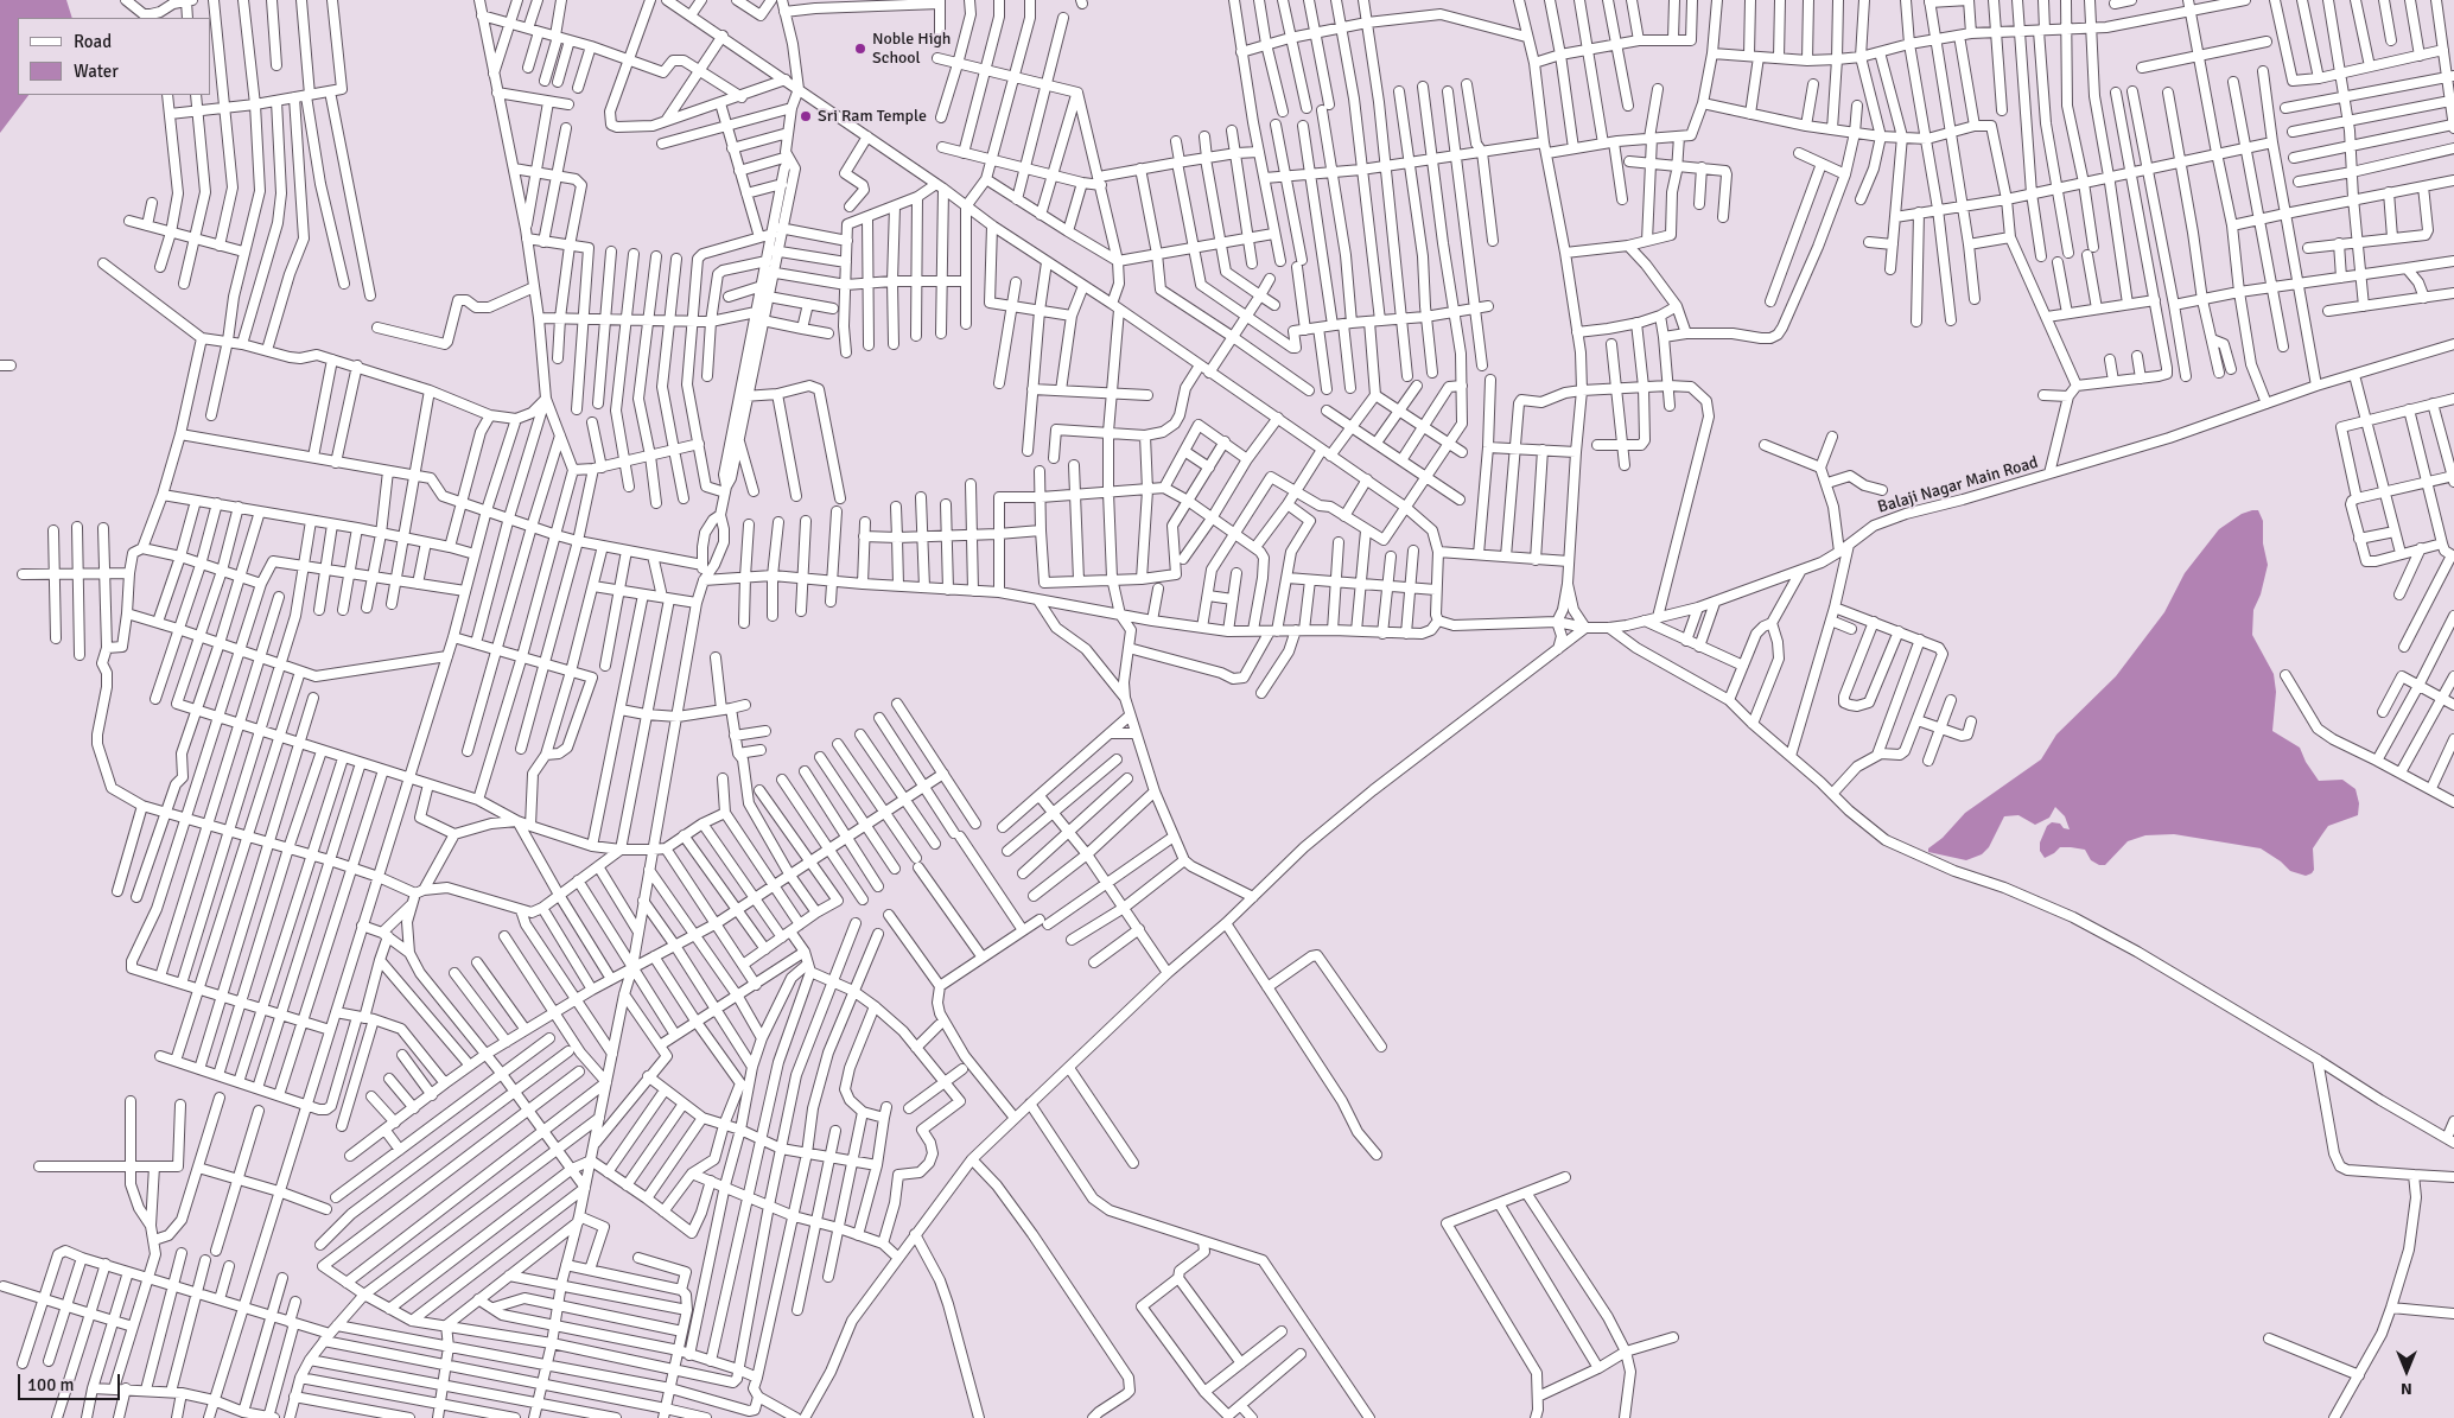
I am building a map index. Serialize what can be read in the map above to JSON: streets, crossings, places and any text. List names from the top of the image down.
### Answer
{
  "streets": {
    "street": ["Balaji Nagar Main Road"]
  },
  "places": ["Noble High School", "Sri Ram Temple"],
  "legend": ["Road", "Water"],
  "scale_bar": "100 m",
  "north": "bottom"
}
